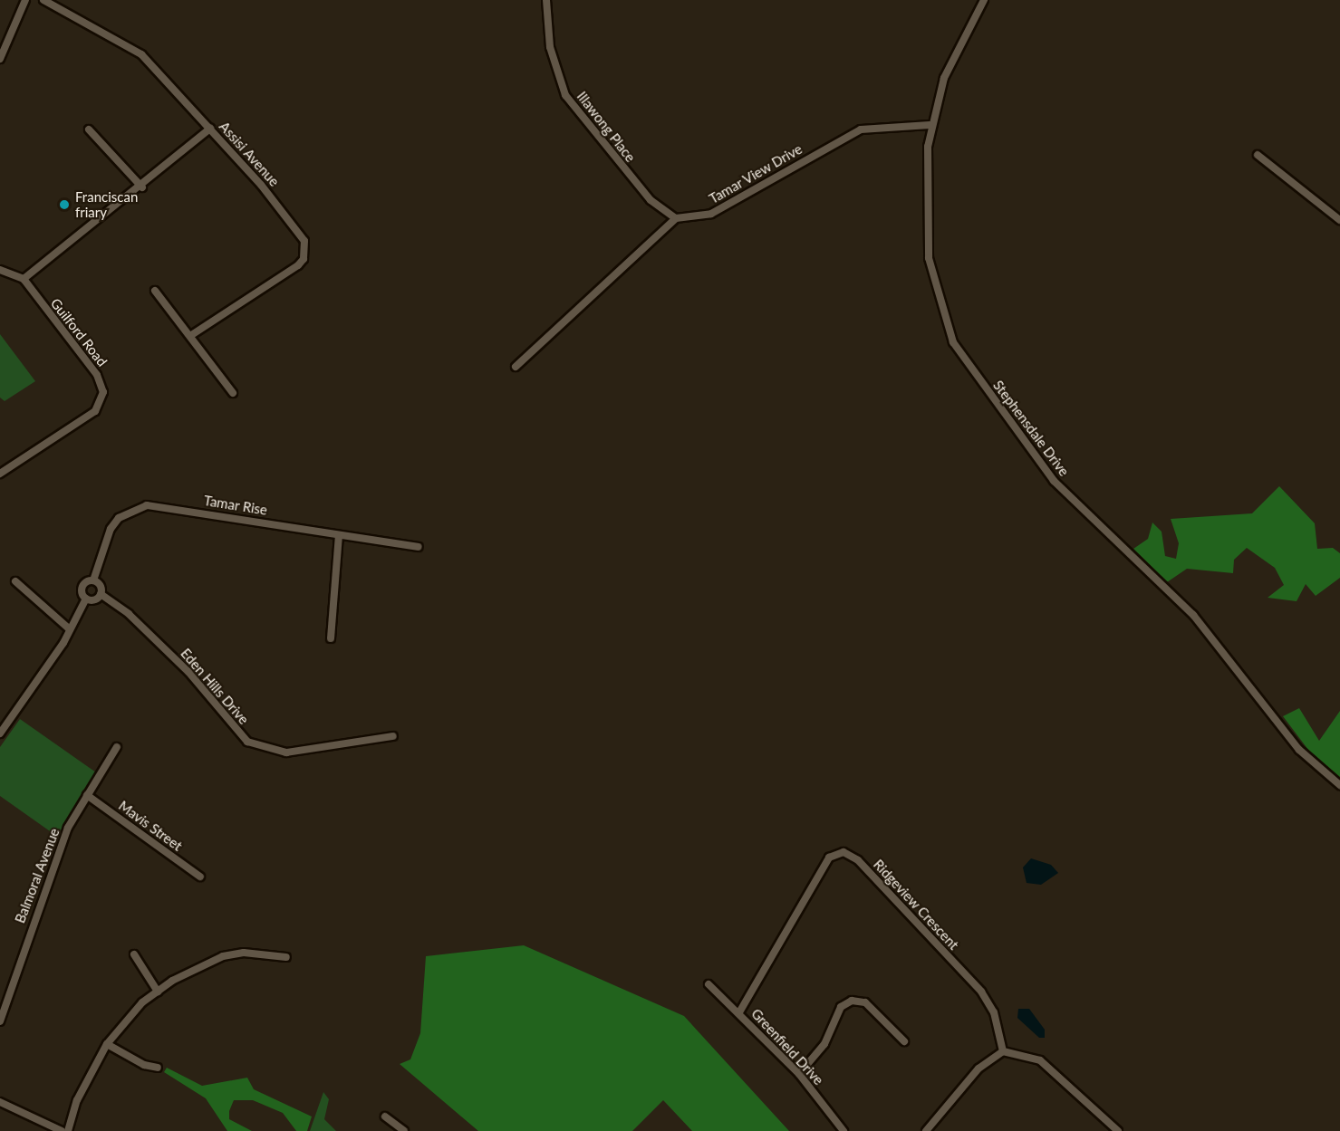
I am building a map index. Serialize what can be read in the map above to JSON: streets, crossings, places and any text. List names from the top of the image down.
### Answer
{
  "streets": {
    "street": [
      "Illawong Place",
      "Assisi Avenue",
      "Tamar View Drive",
      "Guilford Road",
      "Stephensdale Drive",
      "Tamar Rise",
      "Eden Hills Drive",
      "Mavis Street",
      "Balmoral Avenue",
      "Ridgeview Crescent",
      "Greenfield Drive"
    ]
  },
  "crossings": [
    ["Illawong Place", "Tamar View Drive"],
    ["Tamar View Drive", "Stephensdale Drive"],
    ["Mavis Street", "Balmoral Avenue"],
    ["Ridgeview Crescent", "Greenfield Drive"]
  ],
  "places": ["Franciscan friary"]
}
